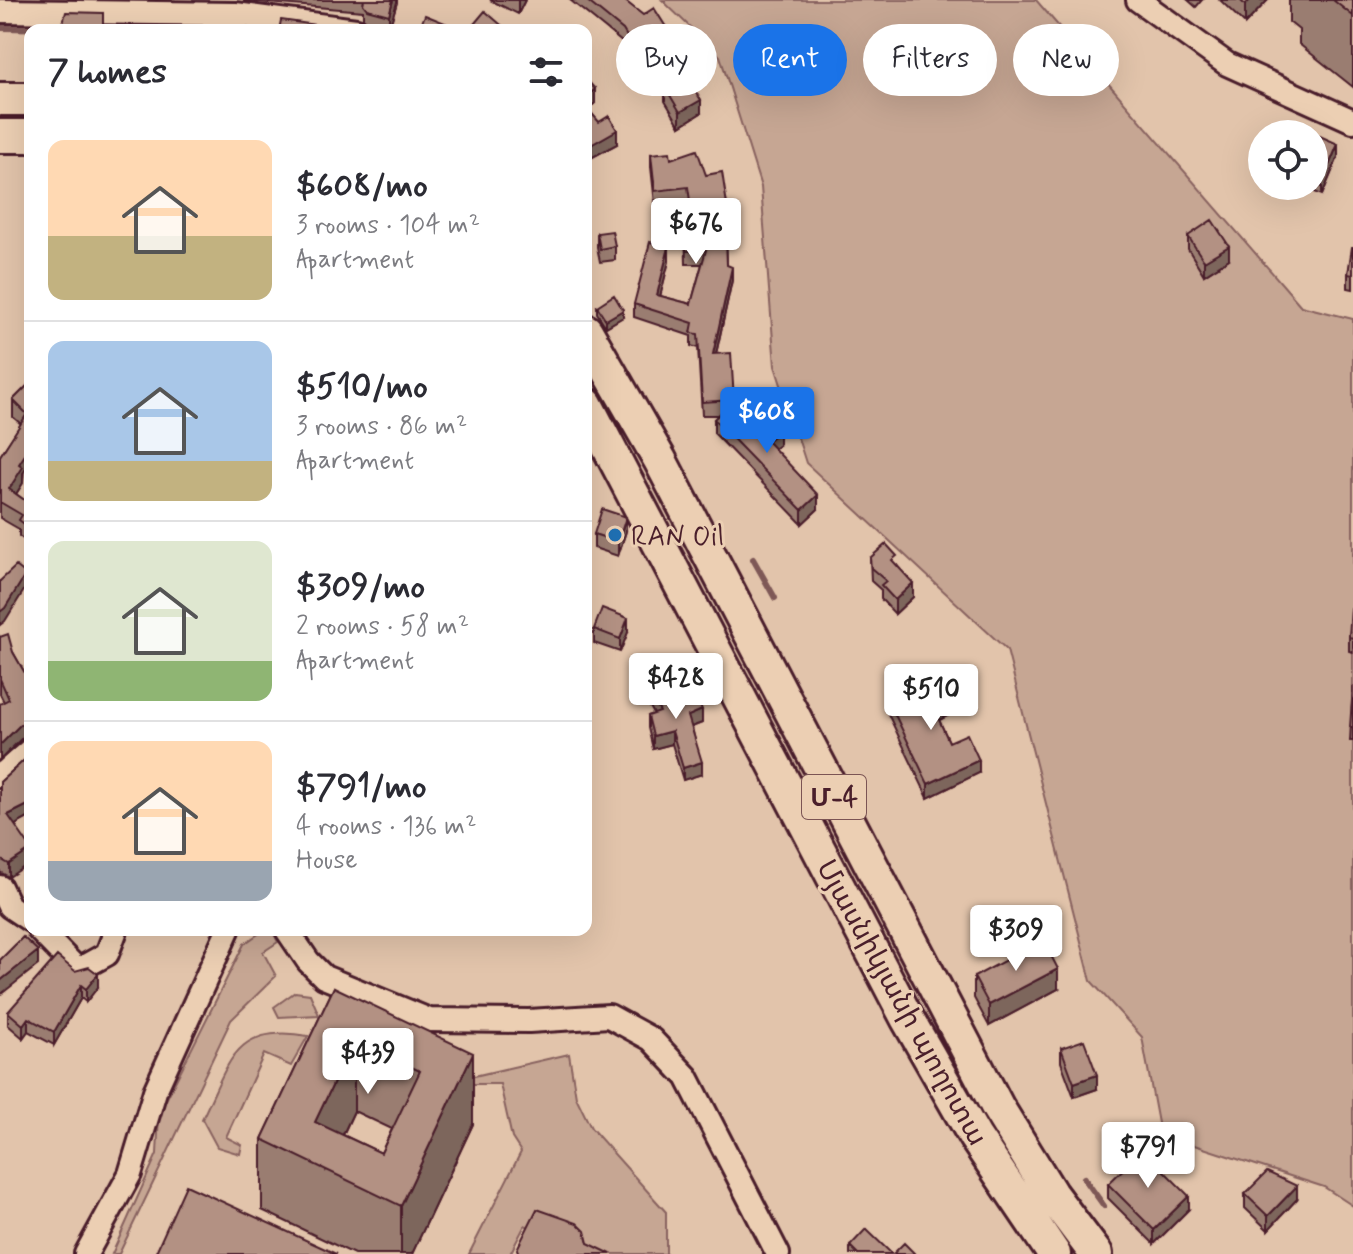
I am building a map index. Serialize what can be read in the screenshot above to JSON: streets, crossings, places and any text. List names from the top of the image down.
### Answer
{
  "streets": {
    "highway": ["Մ-4", "Մյասնիկյանի պողոտա"]
  },
  "places": ["RAN Oil"],
  "page": {
    "chip": [
      "Buy",
      "Rent",
      "Filters",
      "New"
    ],
    "heading": "7 homes",
    "list": [
      {
        "name": "$608/mo",
        "note": "3 rooms · 104 m² · Apartment"
      },
      {
        "name": "$510/mo",
        "note": "3 rooms · 86 m² · Apartment"
      },
      {
        "name": "$309/mo",
        "note": "2 rooms · 58 m² · Apartment"
      },
      {
        "name": "$791/mo",
        "note": "4 rooms · 136 m² · House"
      }
    ],
    "price": [
      "$676",
      "$608",
      "$428",
      "$510",
      "$309",
      "$439",
      "$791"
    ]
  }
}
